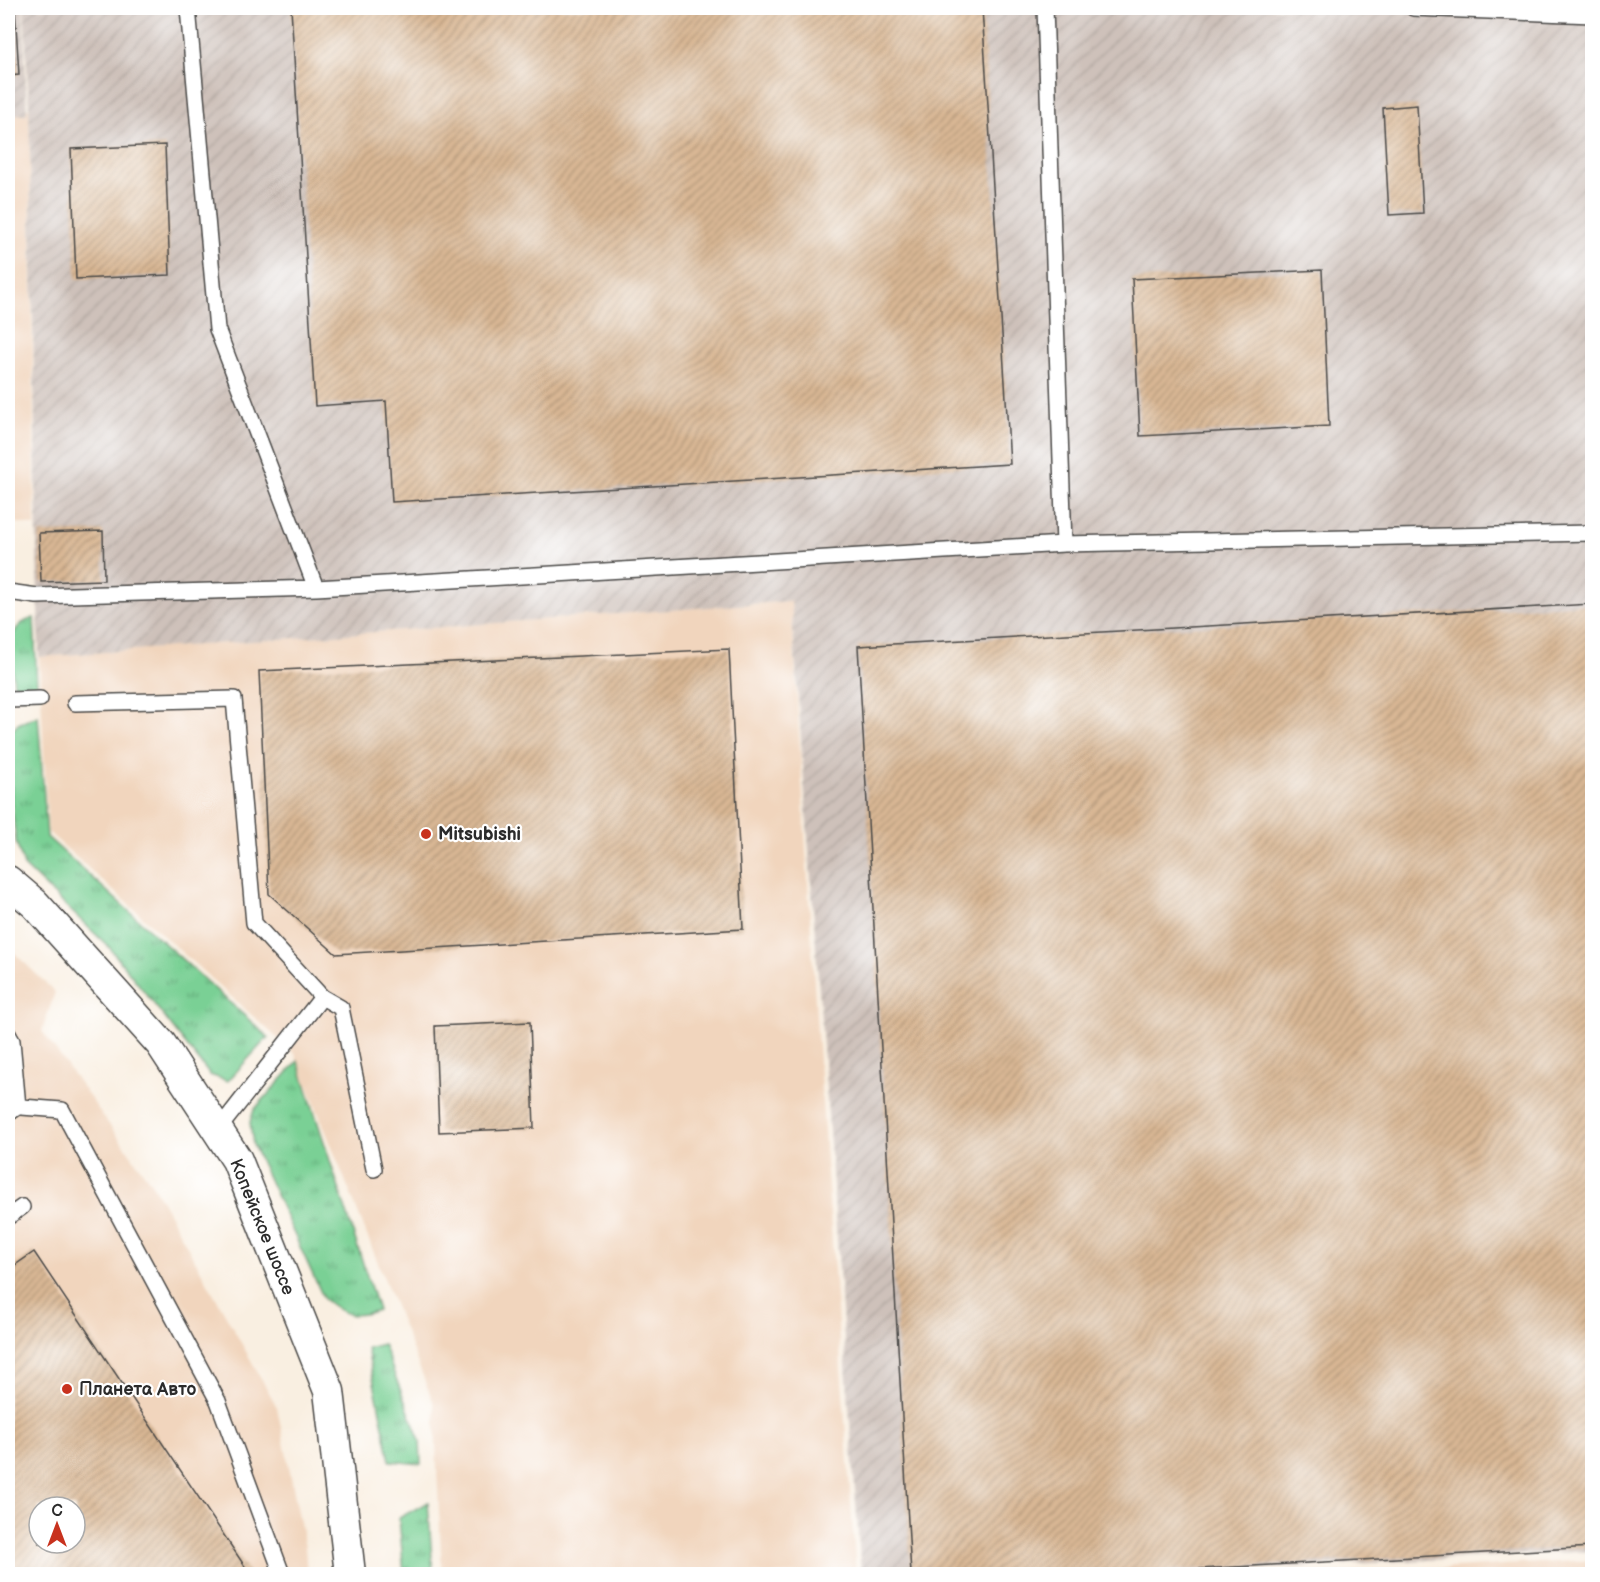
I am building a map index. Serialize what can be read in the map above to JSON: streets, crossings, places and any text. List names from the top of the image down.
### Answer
{
  "streets": {
    "street": ["Копейское шоссе"]
  },
  "places": ["Mitsubishi", "Планета Авто"],
  "north": "top"
}
